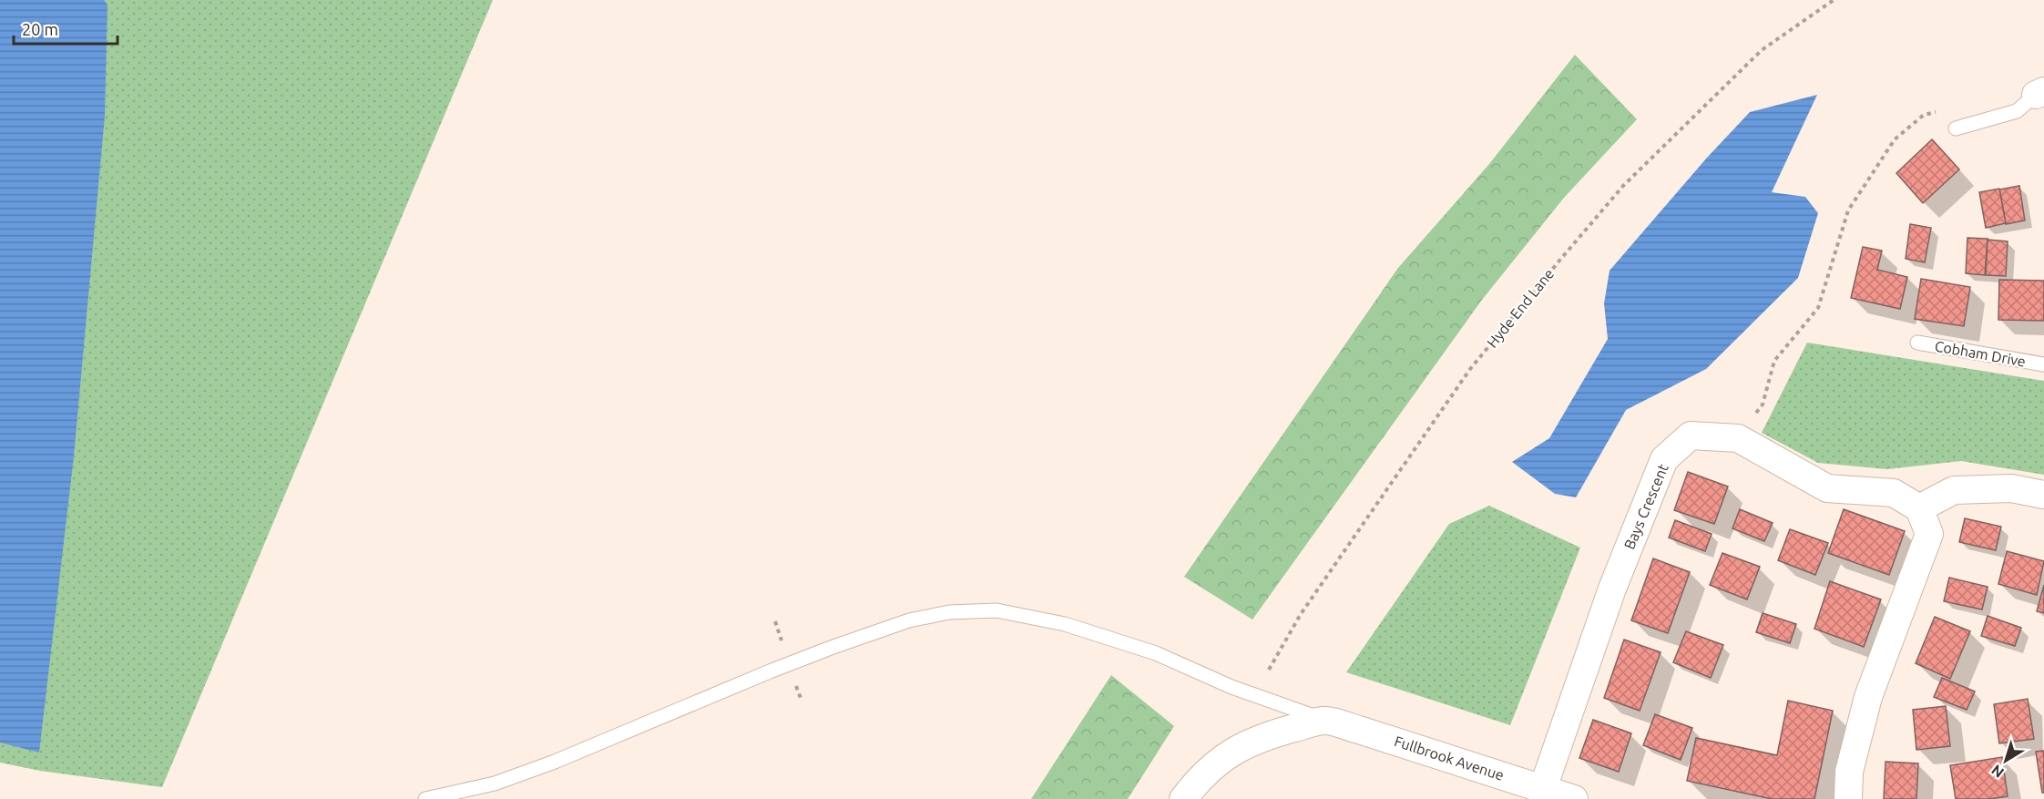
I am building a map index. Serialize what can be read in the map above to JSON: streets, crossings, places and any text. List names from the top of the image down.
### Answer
{
  "streets": {
    "street": ["Bays Crescent", "Fullbrook Avenue"],
    "lane": ["Cobham Drive"],
    "path": ["Hyde End Lane"]
  },
  "crossings": [
    ["Bays Crescent", "Fullbrook Avenue"]
  ],
  "scale_bar": "20 m",
  "north": "bottom left"
}
